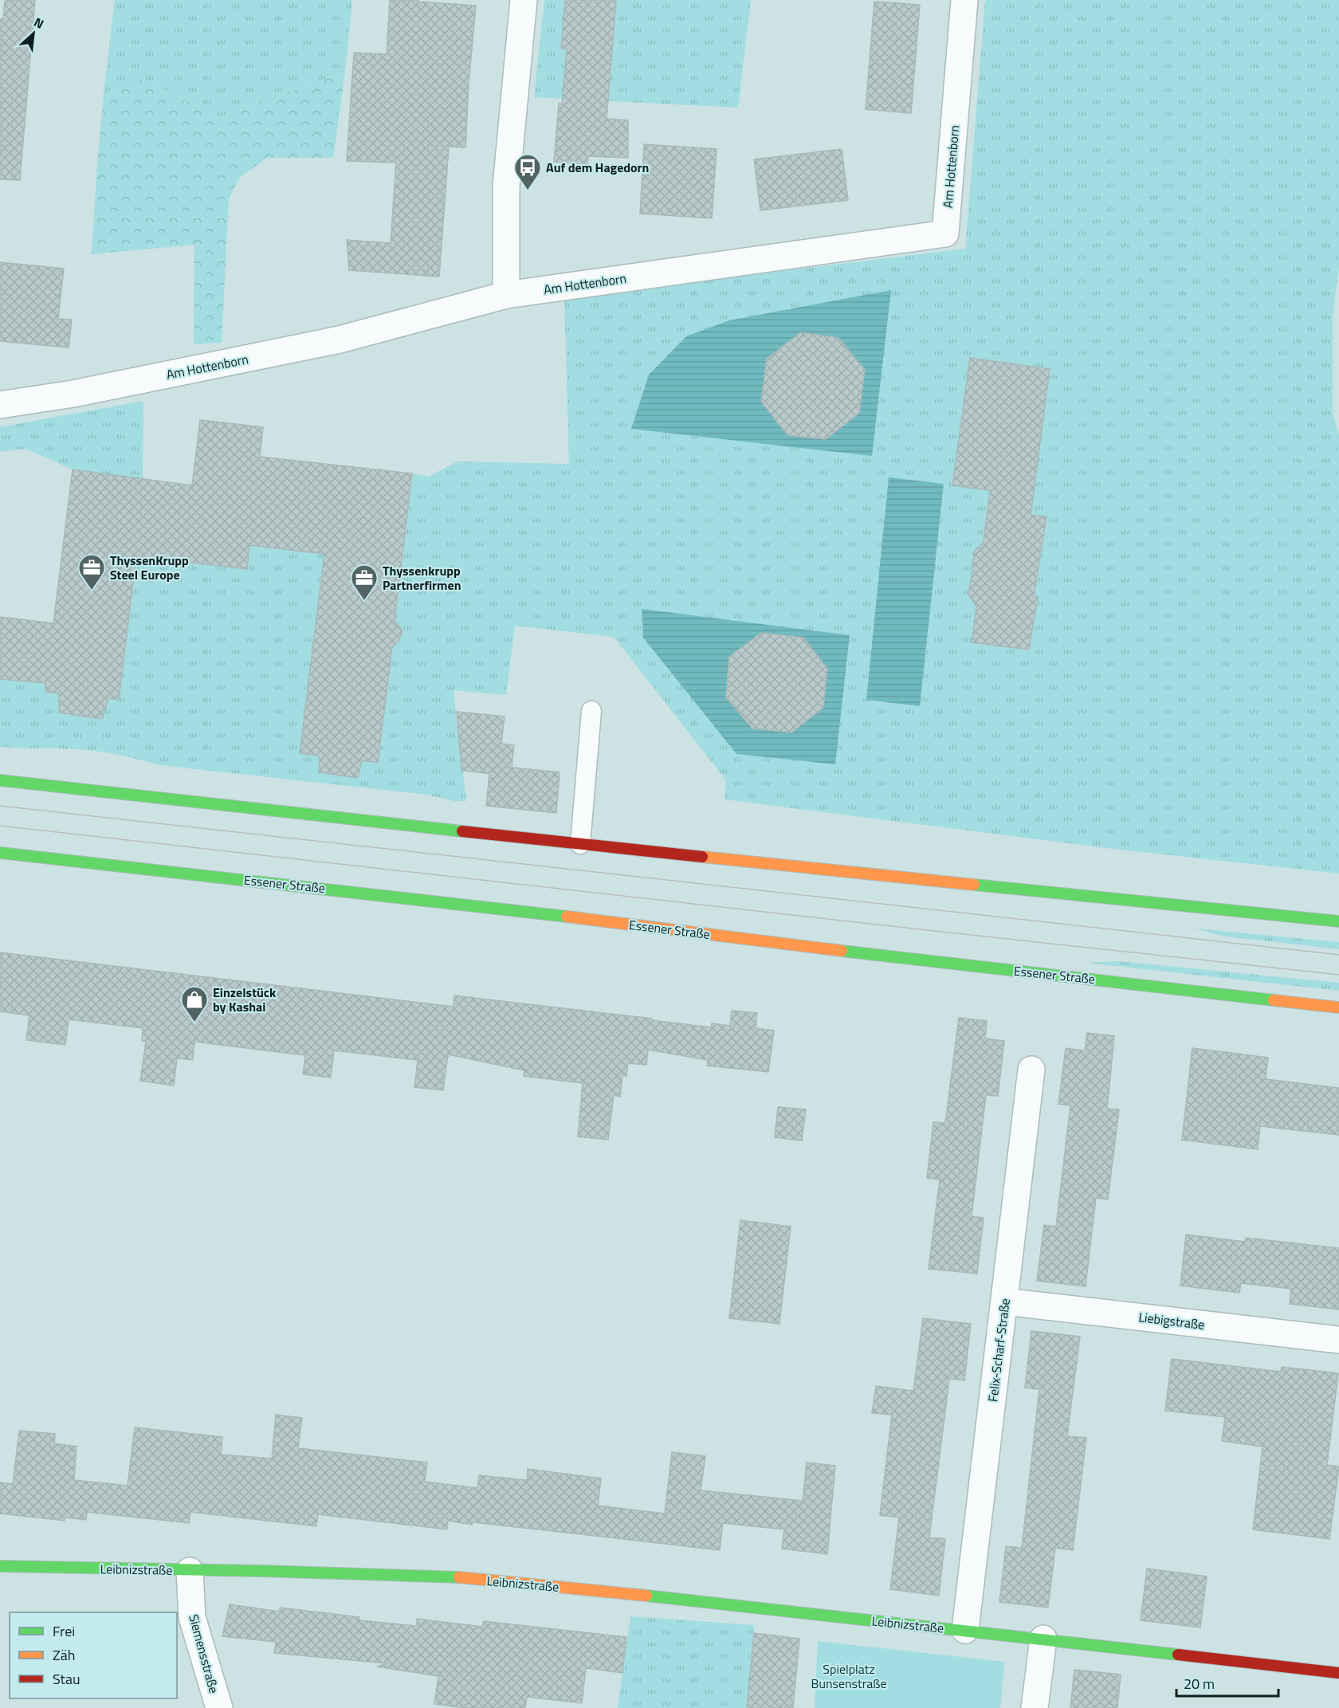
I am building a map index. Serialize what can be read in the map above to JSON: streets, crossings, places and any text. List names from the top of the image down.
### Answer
{
  "streets": {
    "main road": ["Essener Straße", "Leibnizstraße"],
    "street": [
      "Am Hottenborn",
      "Liebigstraße",
      "Felix-Scharf-Straße",
      "Siemensstraße"
    ]
  },
  "crossings": [
    ["Liebigstraße", "Felix-Scharf-Straße"],
    ["Felix-Scharf-Straße", "Leibnizstraße"],
    ["Leibnizstraße", "Siemensstraße"]
  ],
  "parks": ["Spielplatz Bunsenstraße"],
  "places": {
    "bus stop": ["Auf dem Hagedorn"],
    "office": ["ThyssenKrupp Steel Europe", "Thyssenkrupp Partnerfirmen"],
    "shop": ["Einzelstück by Kashai"]
  },
  "legend": ["Frei", "Zäh", "Stau"],
  "scale_bar": "20 m",
  "north": "top right"
}
